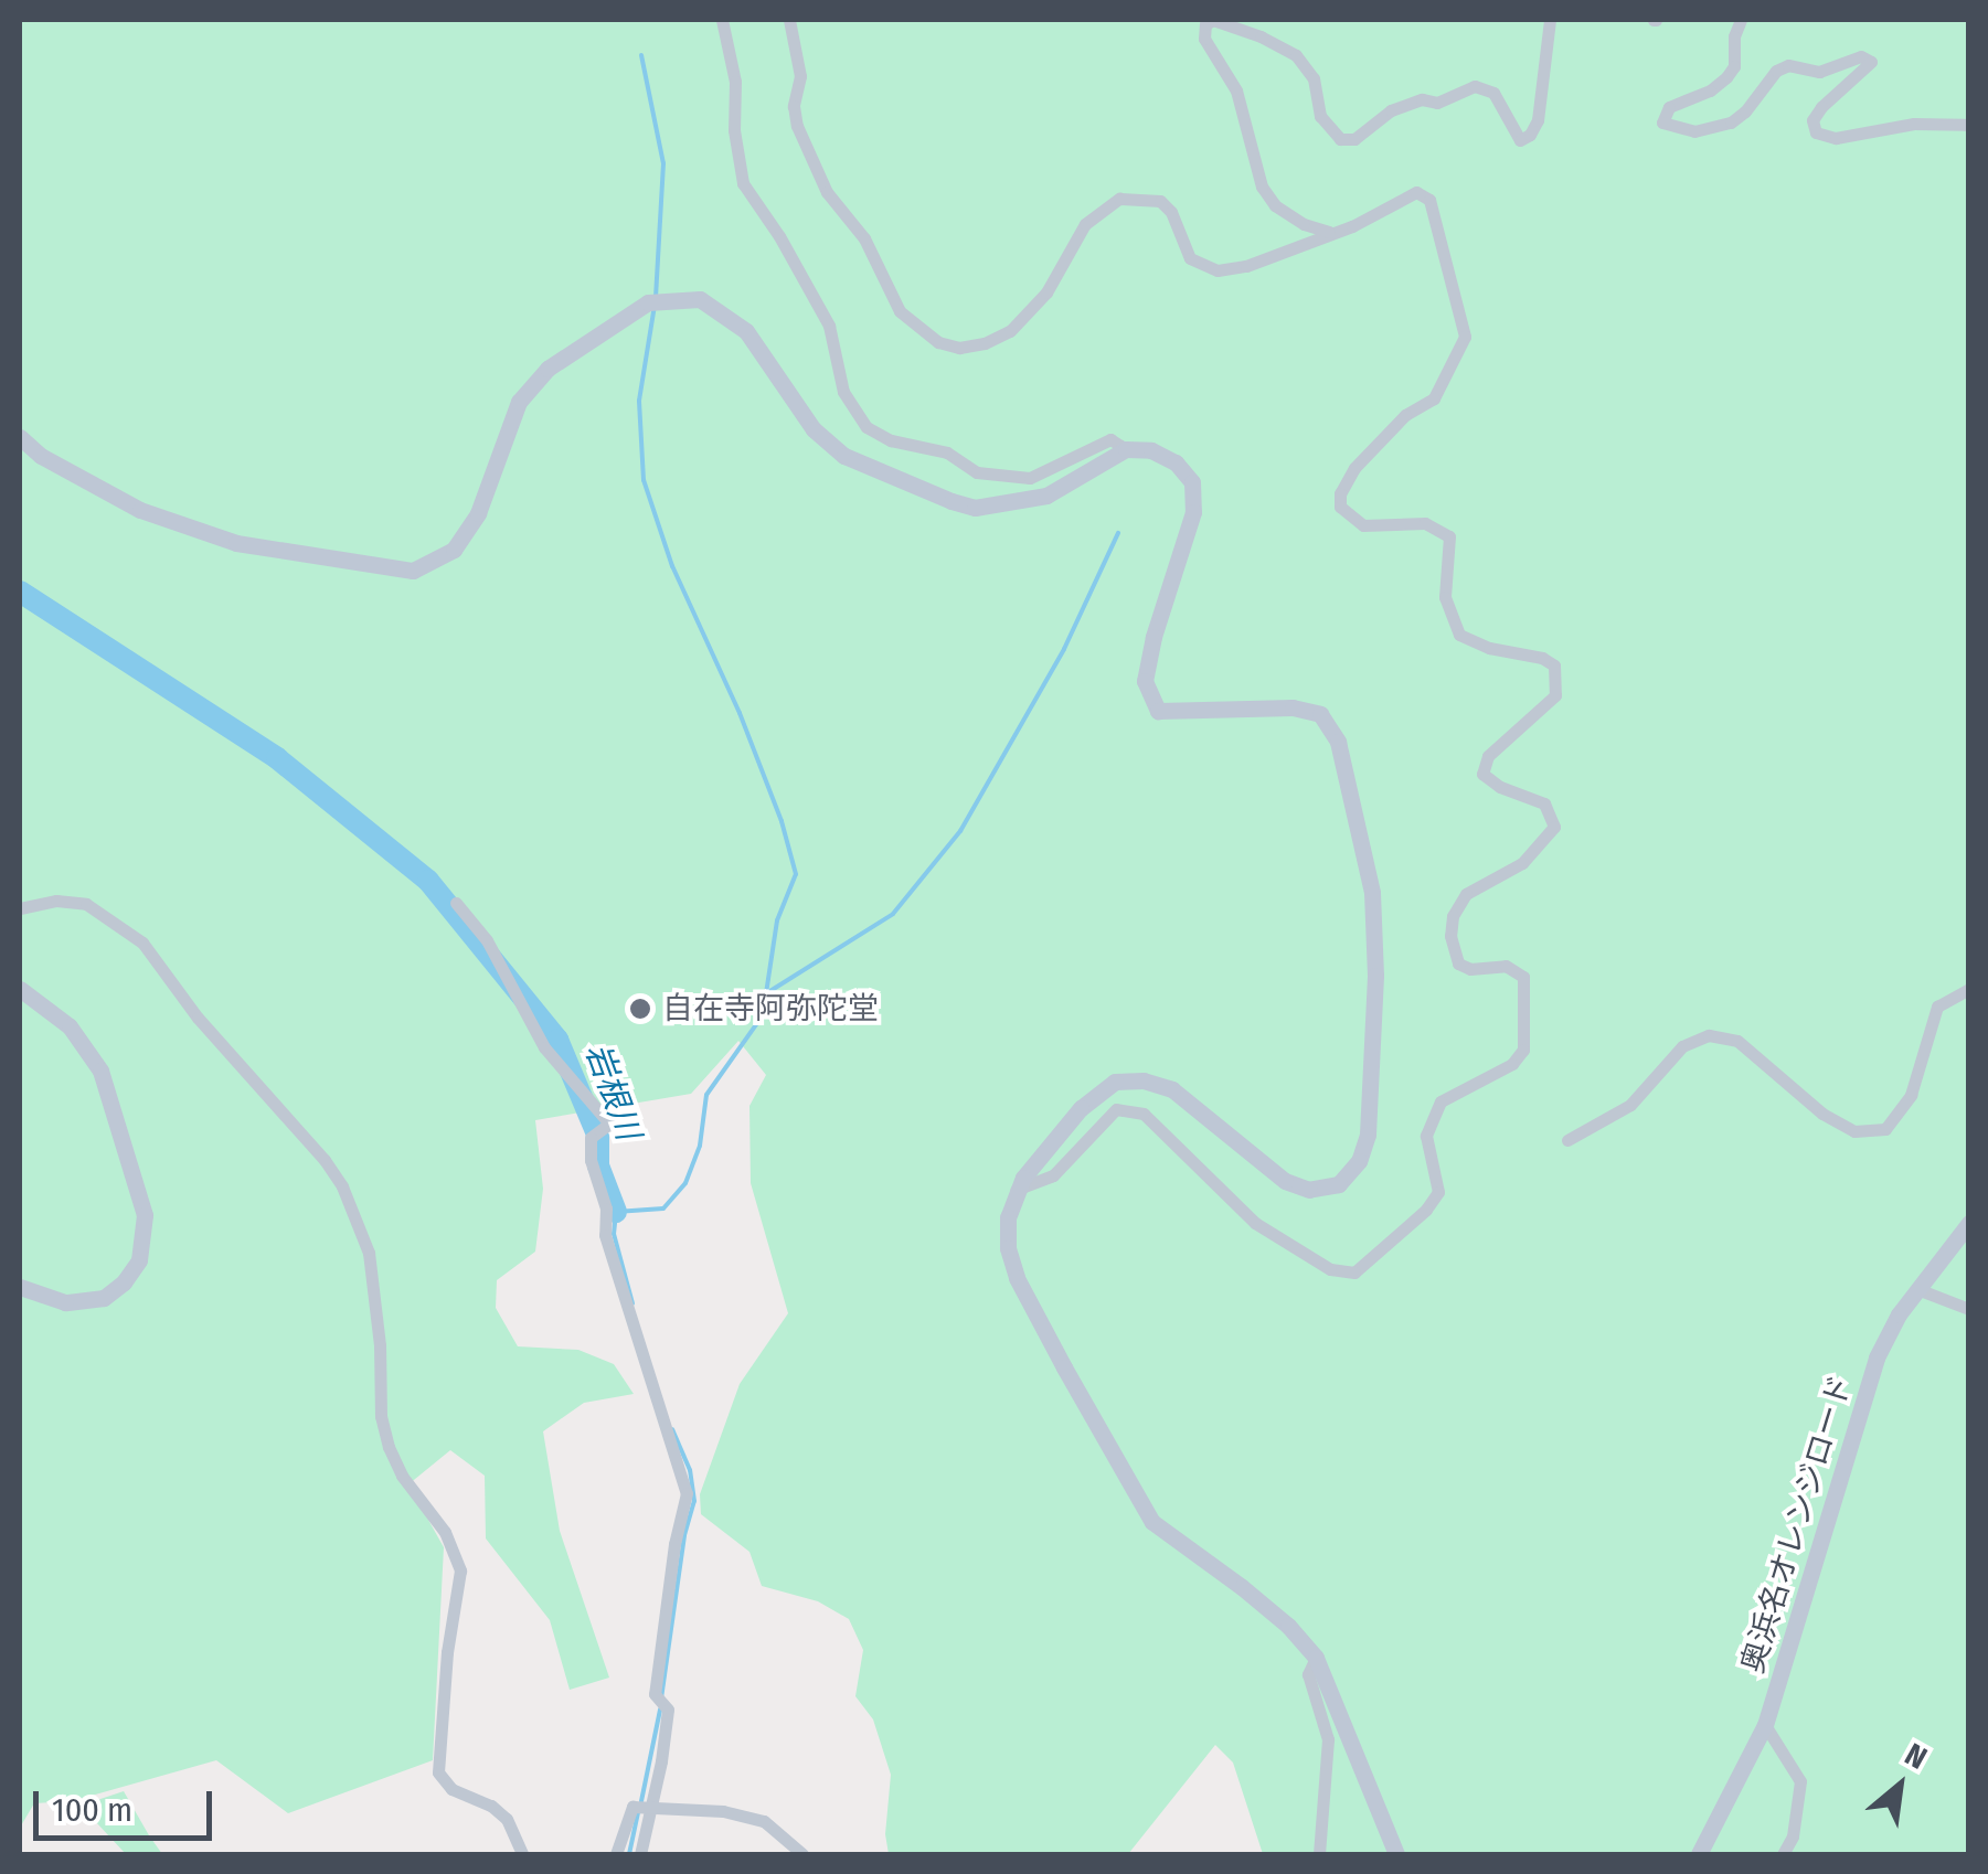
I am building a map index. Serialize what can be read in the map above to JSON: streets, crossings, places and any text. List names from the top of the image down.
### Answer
{
  "streets": {
    "street": ["奥浜名オレンジロード"]
  },
  "water": ["岩根川"],
  "places": ["自在寺阿弥陀堂"],
  "scale_bar": "100 m",
  "north": "top right"
}
